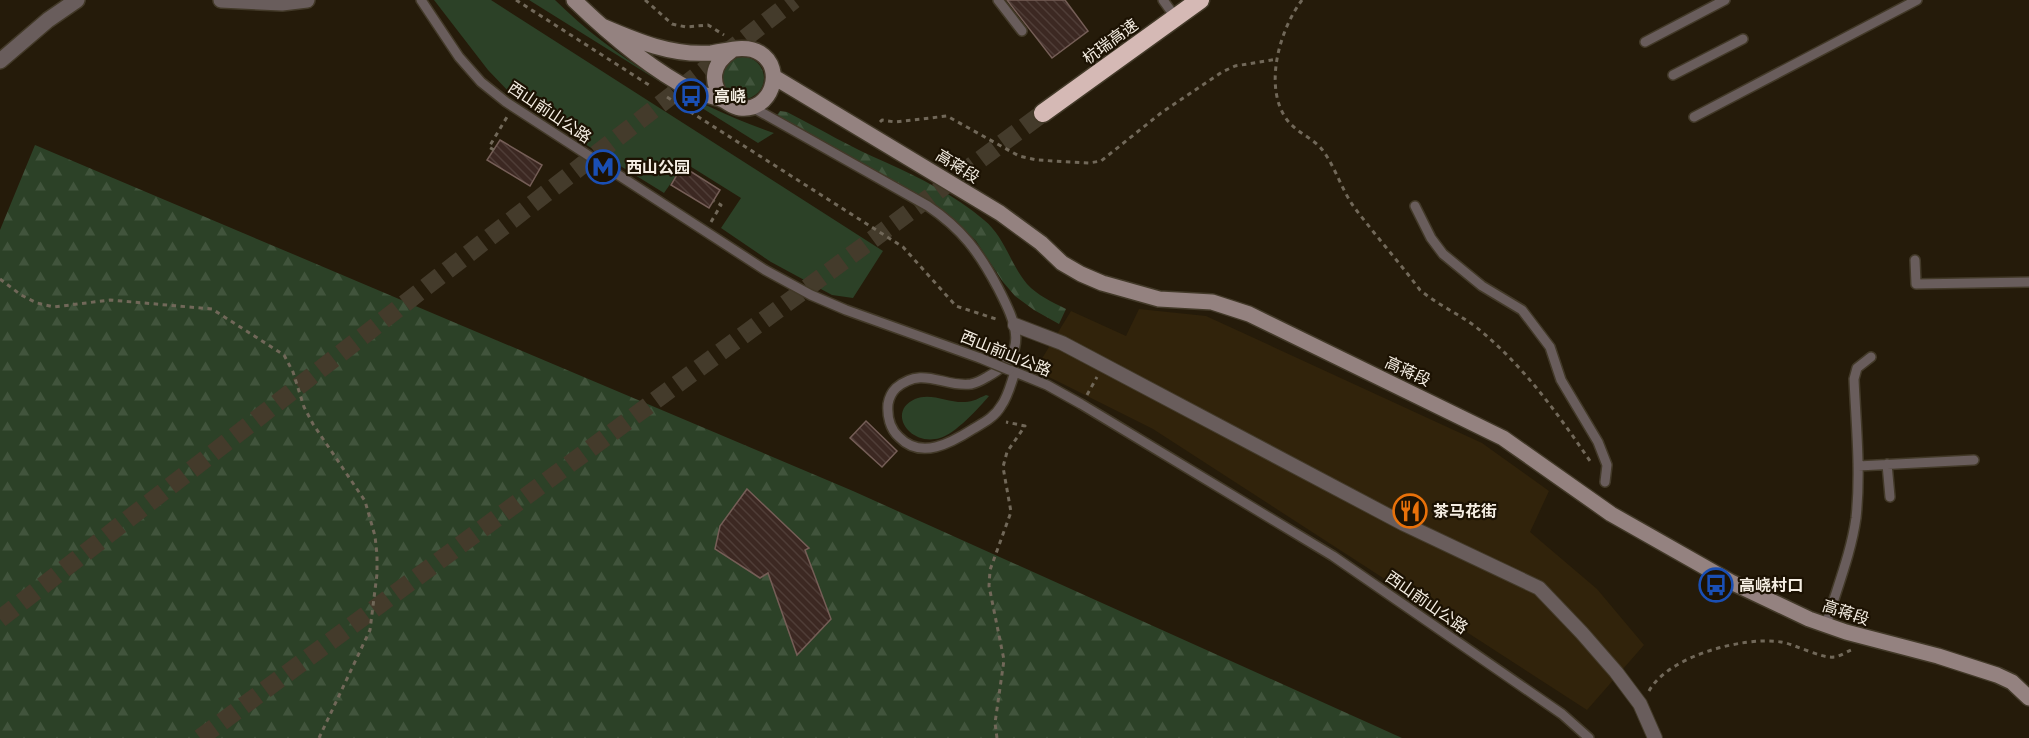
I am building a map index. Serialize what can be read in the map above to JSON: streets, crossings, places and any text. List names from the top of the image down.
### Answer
{
  "streets": {
    "highway": ["杭瑞高速"],
    "main road": ["高蒋段"],
    "lane": ["西山前山公路"]
  },
  "places": {
    "bus stop": ["高峣", "高峣村口"],
    "metro station": ["西山公园"],
    "restaurant": ["茶马花街"]
  }
}
